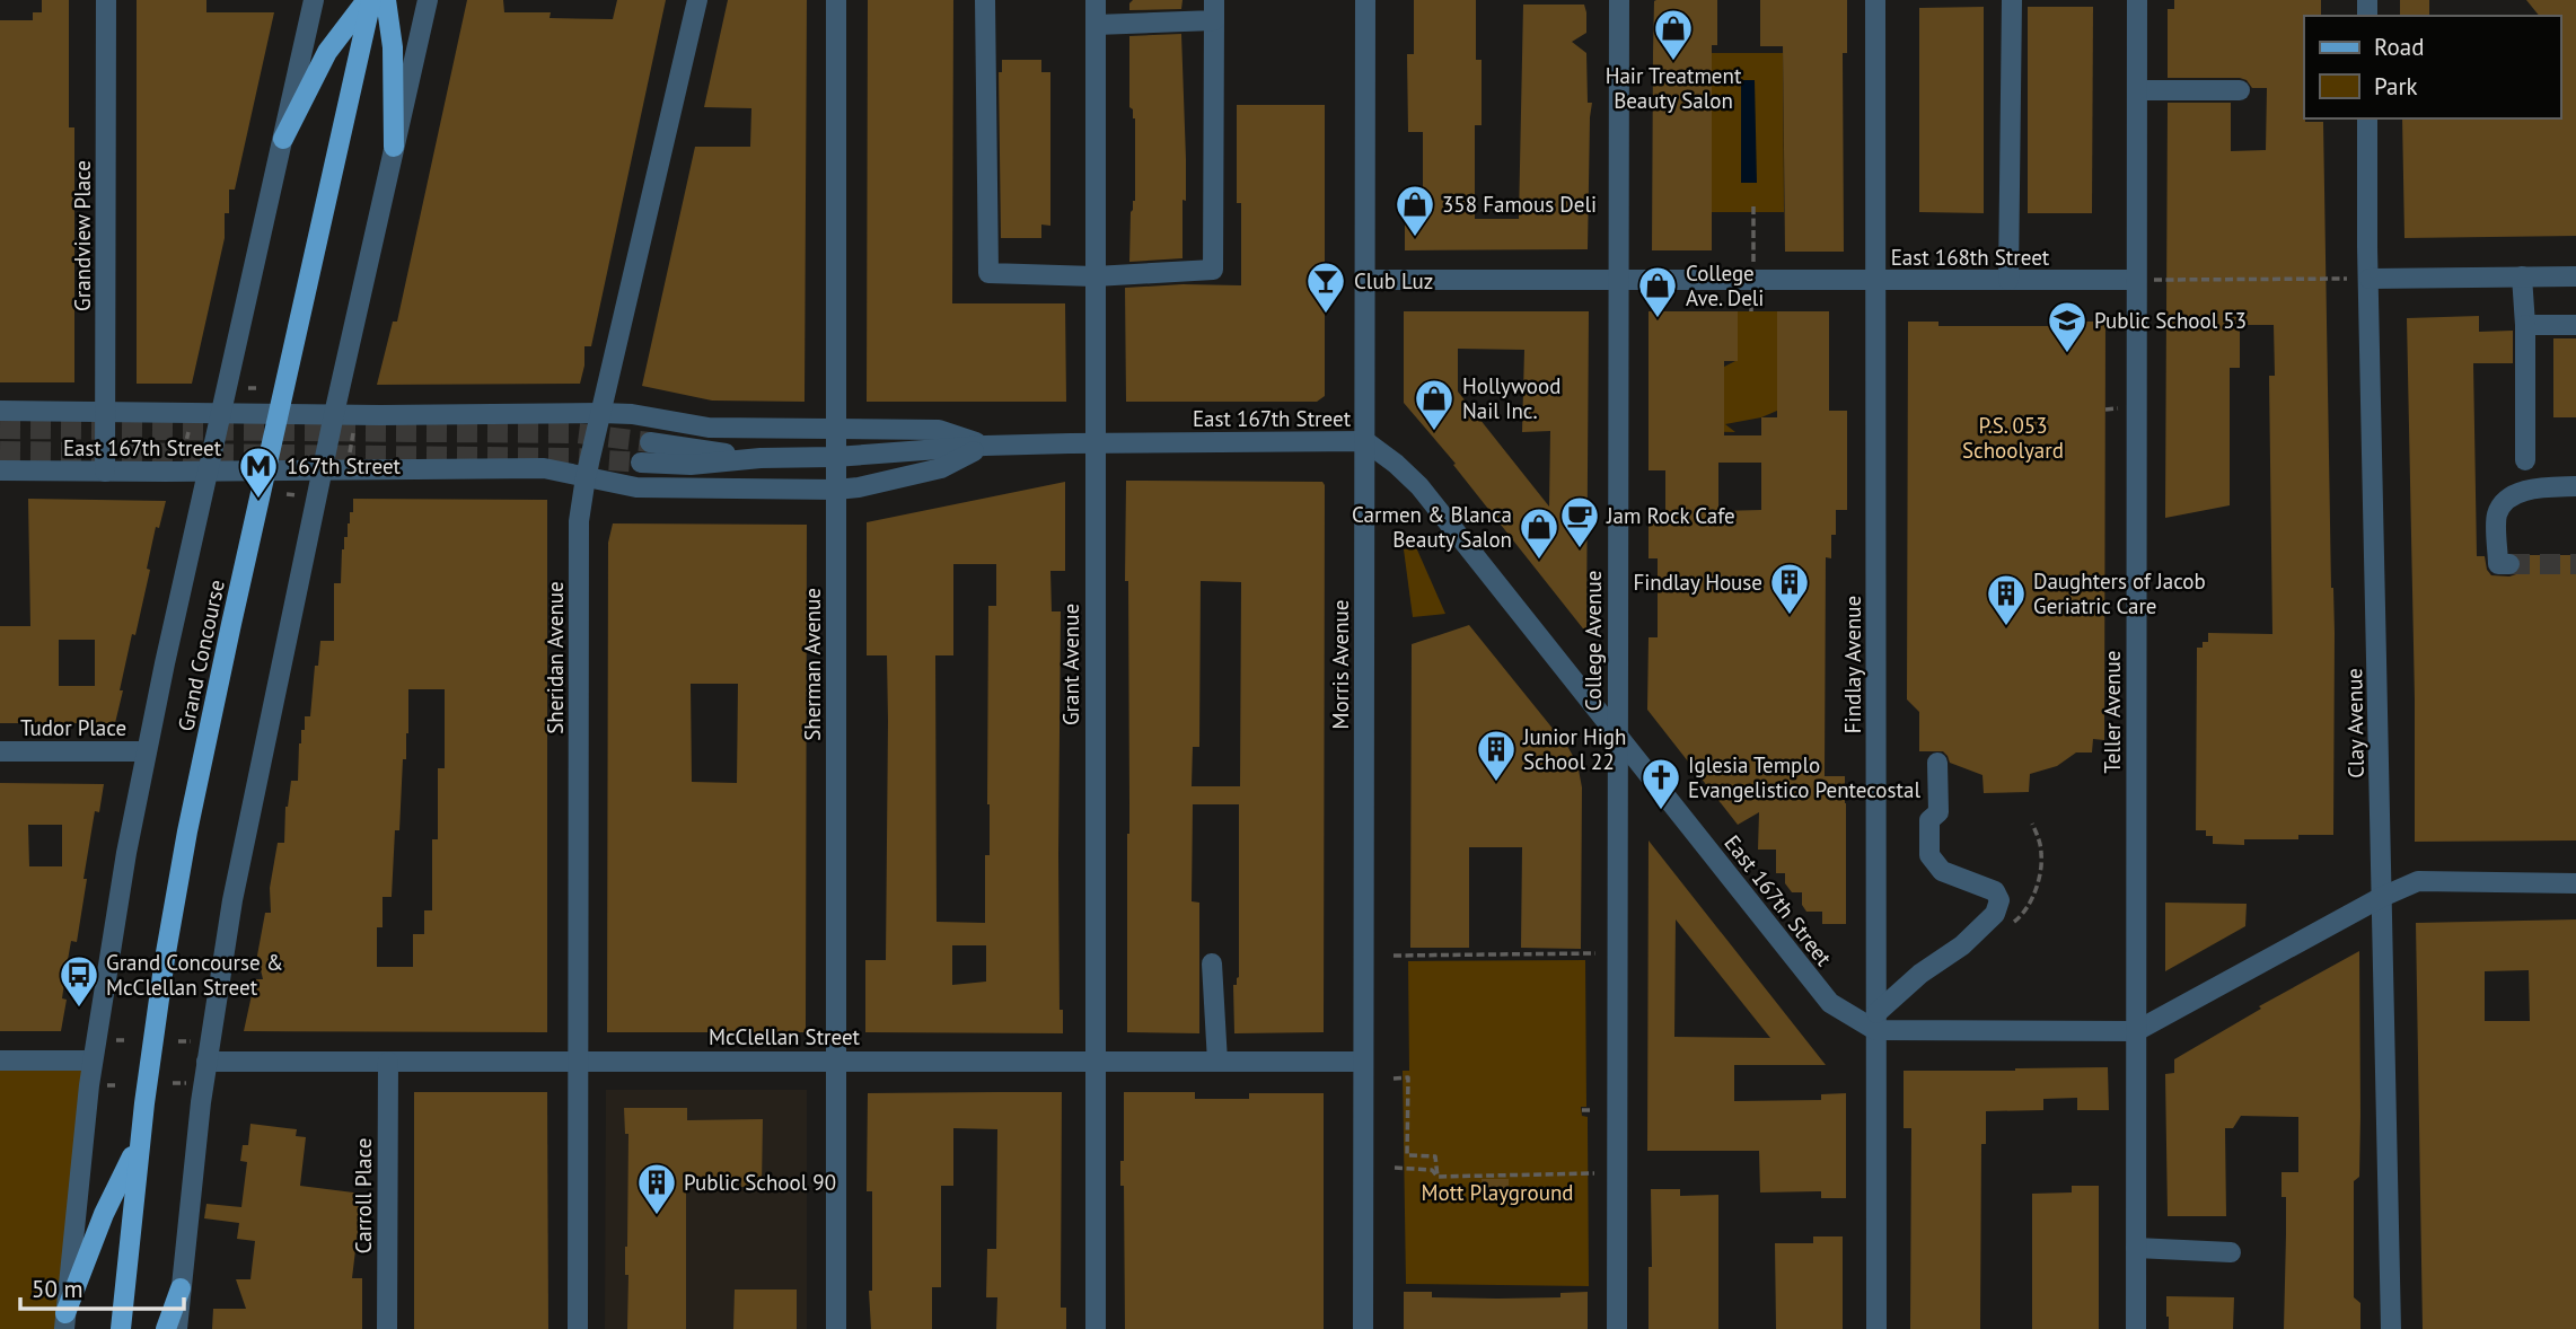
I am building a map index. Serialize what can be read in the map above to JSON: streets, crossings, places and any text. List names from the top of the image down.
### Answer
{
  "streets": {
    "main road": ["Grand Concourse"],
    "street": [
      "Grandview Place",
      "East 168th Street",
      "East 167th Street",
      "College Avenue",
      "Sheridan Avenue",
      "Sherman Avenue",
      "Grant Avenue",
      "Morris Avenue",
      "Findlay Avenue",
      "Teller Avenue",
      "Clay Avenue",
      "Tudor Place",
      "McClellan Street",
      "Carroll Place"
    ]
  },
  "crossings": [
    ["Grandview Place", "East 167th Street"],
    ["East 168th Street", "College Avenue"],
    ["East 168th Street", "Morris Avenue"],
    ["East 168th Street", "Findlay Avenue"],
    ["East 168th Street", "Teller Avenue"],
    ["East 167th Street", "College Avenue"],
    ["East 167th Street", "Grand Concourse"],
    ["East 167th Street", "Sheridan Avenue"],
    ["East 167th Street", "Sherman Avenue"],
    ["East 167th Street", "Grant Avenue"],
    ["East 167th Street", "Morris Avenue"],
    ["East 167th Street", "Findlay Avenue"],
    ["Grand Concourse", "Tudor Place"],
    ["Sheridan Avenue", "McClellan Street"],
    ["Sherman Avenue", "McClellan Street"],
    ["Grant Avenue", "McClellan Street"],
    ["Morris Avenue", "McClellan Street"],
    ["McClellan Street", "Carroll Place"]
  ],
  "parks": ["P.S. 053 Schoolyard", "Mott Playground"],
  "places": {
    "shop": [
      "Hair Treatment Beauty Salon",
      "358 Famous Deli",
      "College Ave. Deli",
      "Hollywood Nail Inc.",
      "Carmen & Blanca Beauty Salon"
    ],
    "bar": ["Club Luz"],
    "school or university": ["Public School 53"],
    "metro station": ["167th Street"],
    "cafe": ["Jam Rock Cafe"],
    "building": [
      "Findlay House",
      "Daughters of Jacob Geriatric Care",
      "Junior High School 22",
      "Public School 90"
    ],
    "church": ["Iglesia Templo Evangelistico Pentecostal"],
    "bus stop": ["Grand Concourse & McClellan Street"]
  },
  "legend": ["Road", "Park"],
  "scale_bar": "50 m"
}
